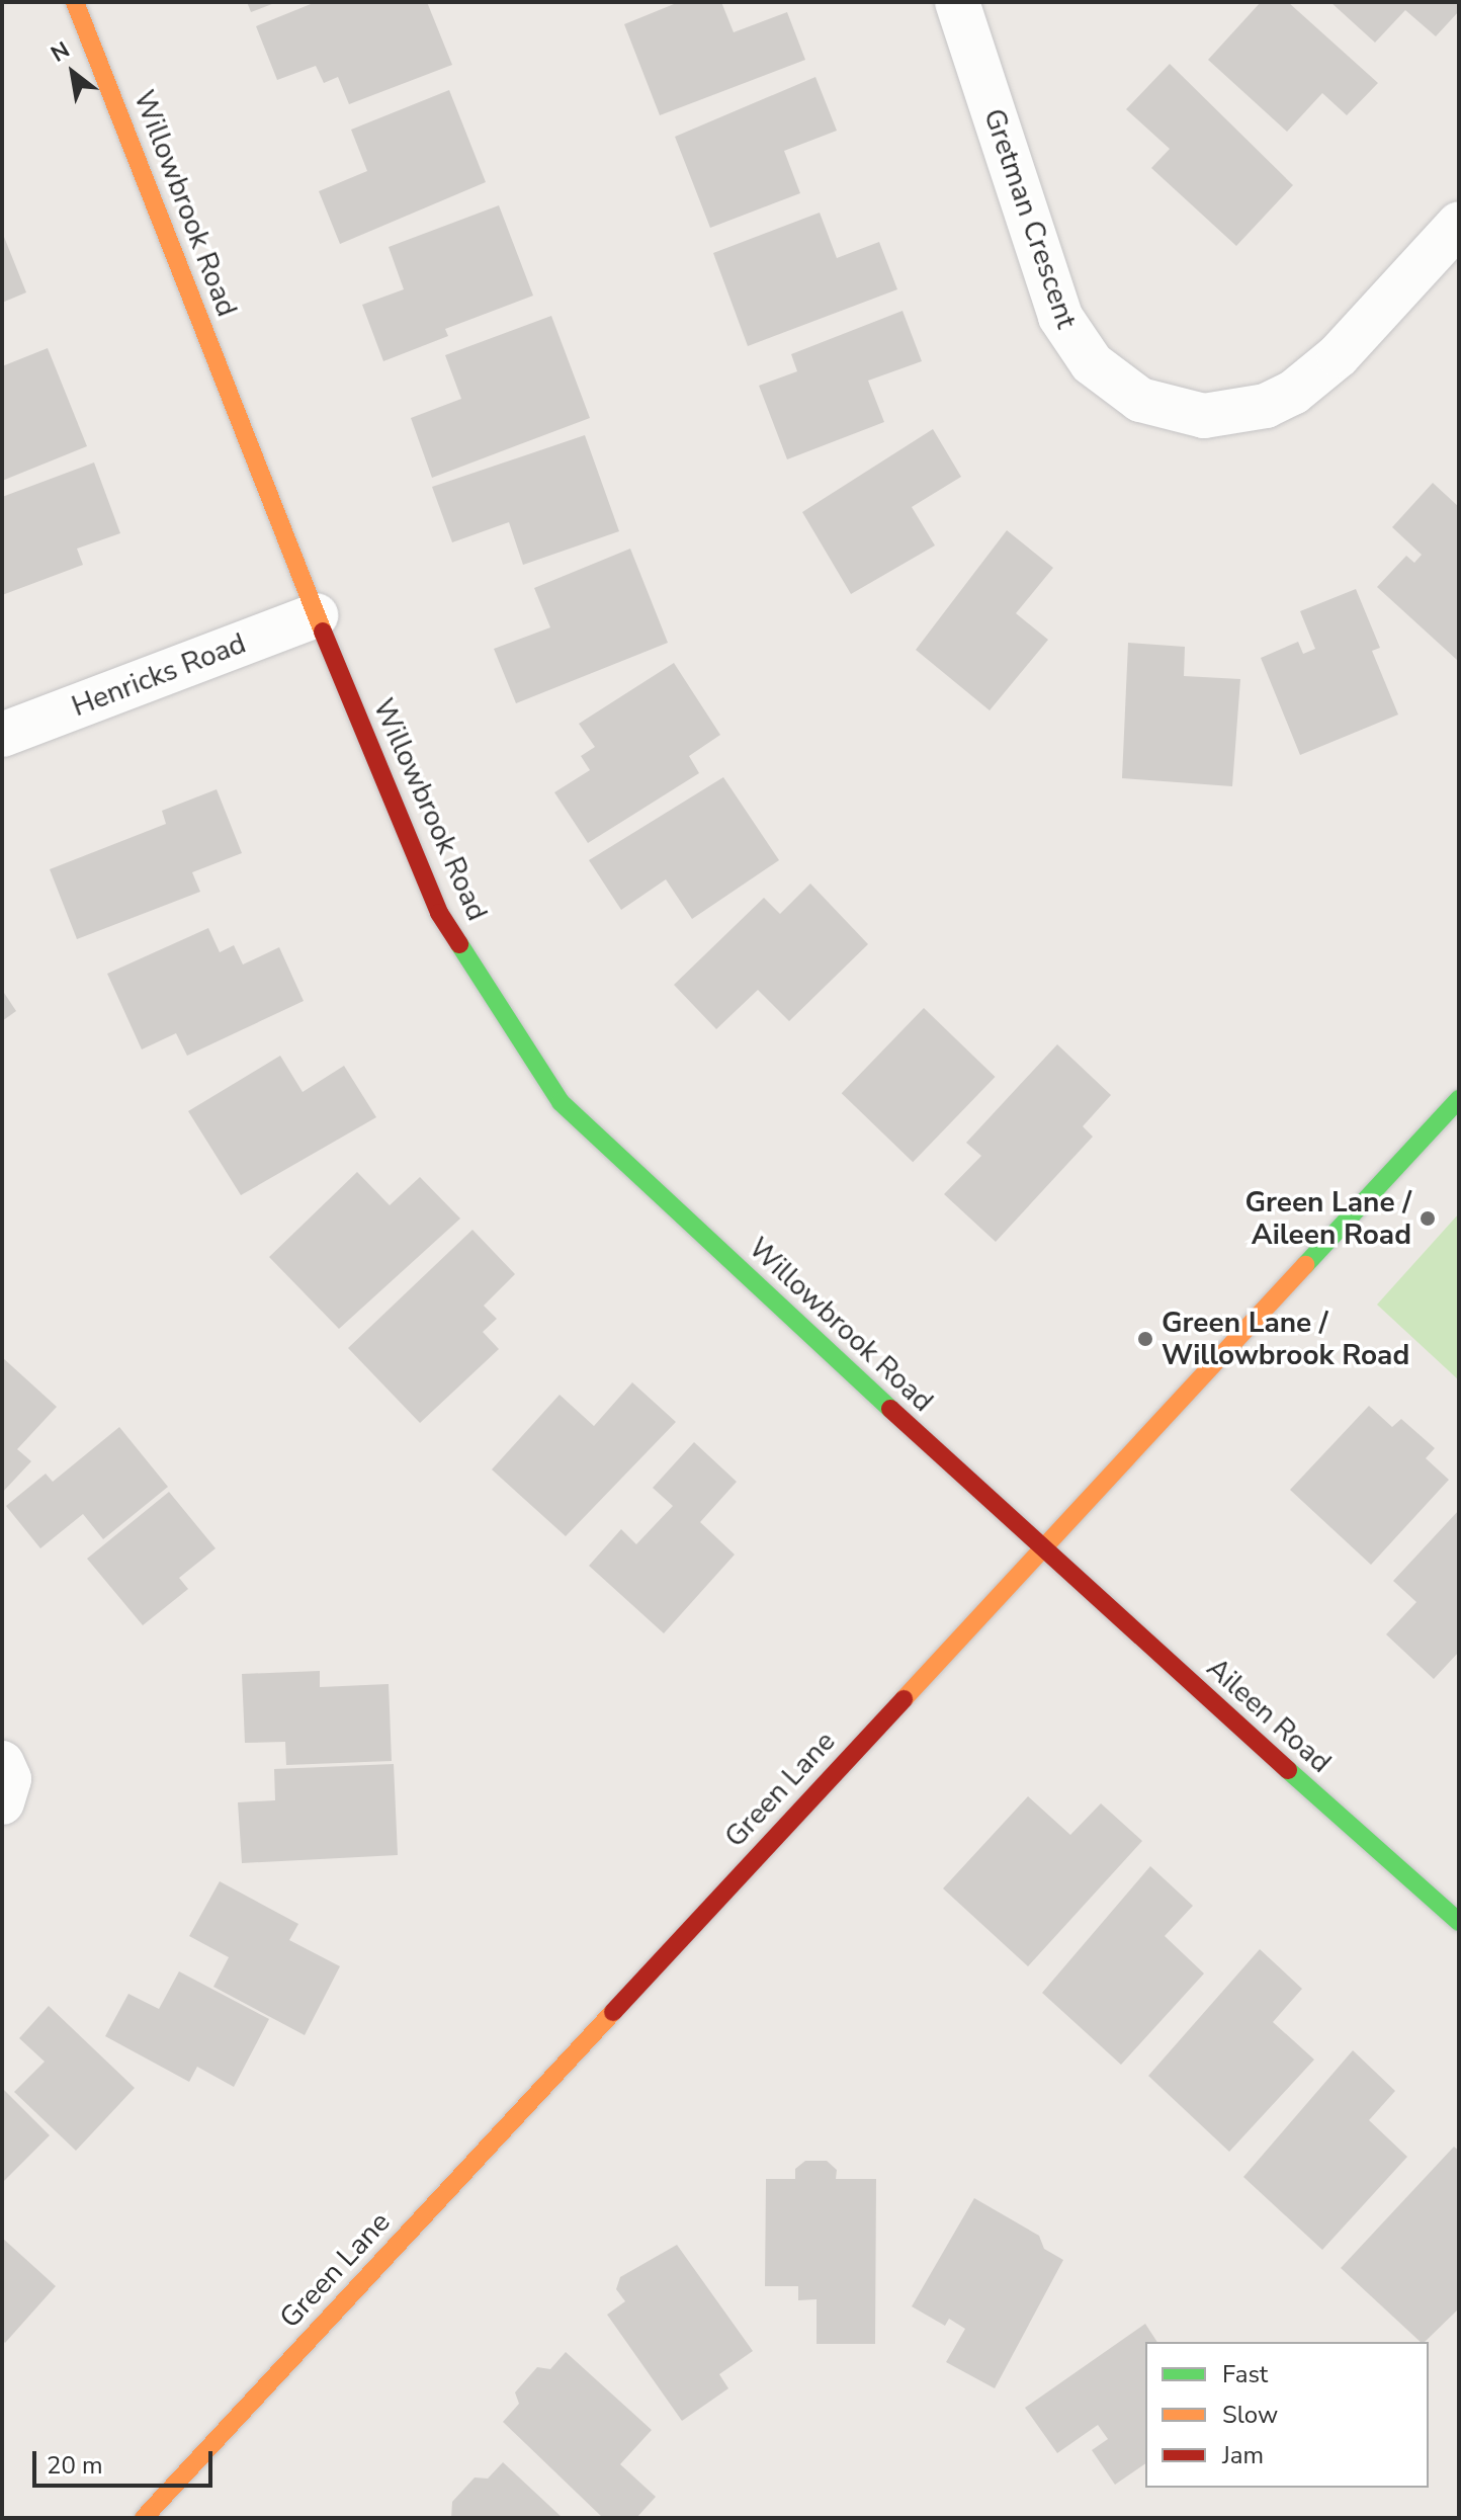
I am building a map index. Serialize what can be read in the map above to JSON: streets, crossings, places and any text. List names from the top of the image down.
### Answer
{
  "streets": {
    "street": [
      "Willowbrook Road",
      "Gretman Crescent",
      "Henricks Road",
      "Aileen Road",
      "Green Lane"
    ]
  },
  "crossings": [
    ["Willowbrook Road", "Henricks Road"],
    ["Willowbrook Road", "Aileen Road"],
    ["Willowbrook Road", "Green Lane"],
    ["Aileen Road", "Green Lane"]
  ],
  "places": ["Green Lane / Aileen Road", "Green Lane / Willowbrook Road"],
  "legend": ["Fast", "Slow", "Jam"],
  "scale_bar": "20 m",
  "north": "top left"
}
